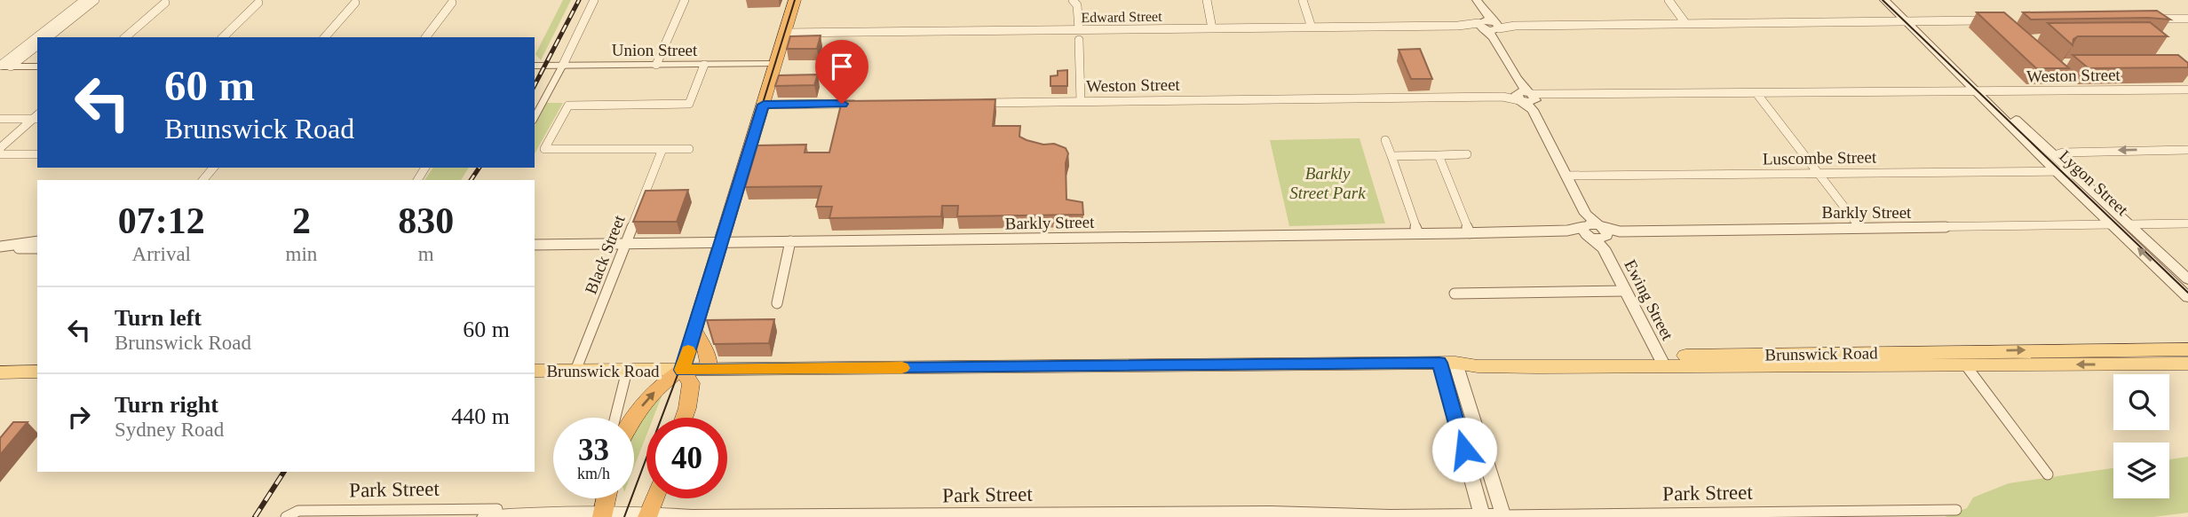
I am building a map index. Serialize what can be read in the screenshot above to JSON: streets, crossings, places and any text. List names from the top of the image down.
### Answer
{
  "streets": {
    "main road": ["Brunswick Road"],
    "street": [
      "Edward Street",
      "Union Street",
      "Weston Street",
      "Luscombe Street",
      "Lygon Street",
      "Barkly Street",
      "Black Street",
      "Ewing Street",
      "Park Street"
    ]
  },
  "crossings": [
    ["Edward Street", "Lygon Street"],
    ["Edward Street", "Ewing Street"],
    ["Weston Street", "Lygon Street"],
    ["Weston Street", "Ewing Street"],
    ["Luscombe Street", "Lygon Street"],
    ["Luscombe Street", "Ewing Street"],
    ["Lygon Street", "Barkly Street"],
    ["Barkly Street", "Black Street"],
    ["Barkly Street", "Ewing Street"],
    ["Black Street", "Brunswick Road"],
    ["Ewing Street", "Brunswick Road"]
  ],
  "parks": ["Barkly Street Park"],
  "page": {
    "turn": ["60 m", "Brunswick Road"],
    "eta": [
      "07:12",
      "Arrival",
      "2",
      "min",
      "830",
      "m"
    ],
    "list": [
      {
        "name": "Turn left",
        "note": "Brunswick Road",
        "value": "60 m"
      },
      {
        "name": "Turn right",
        "note": "Sydney Road",
        "value": "440 m"
      }
    ],
    "speed": "33 km/h",
    "limit": "40"
  }
}
